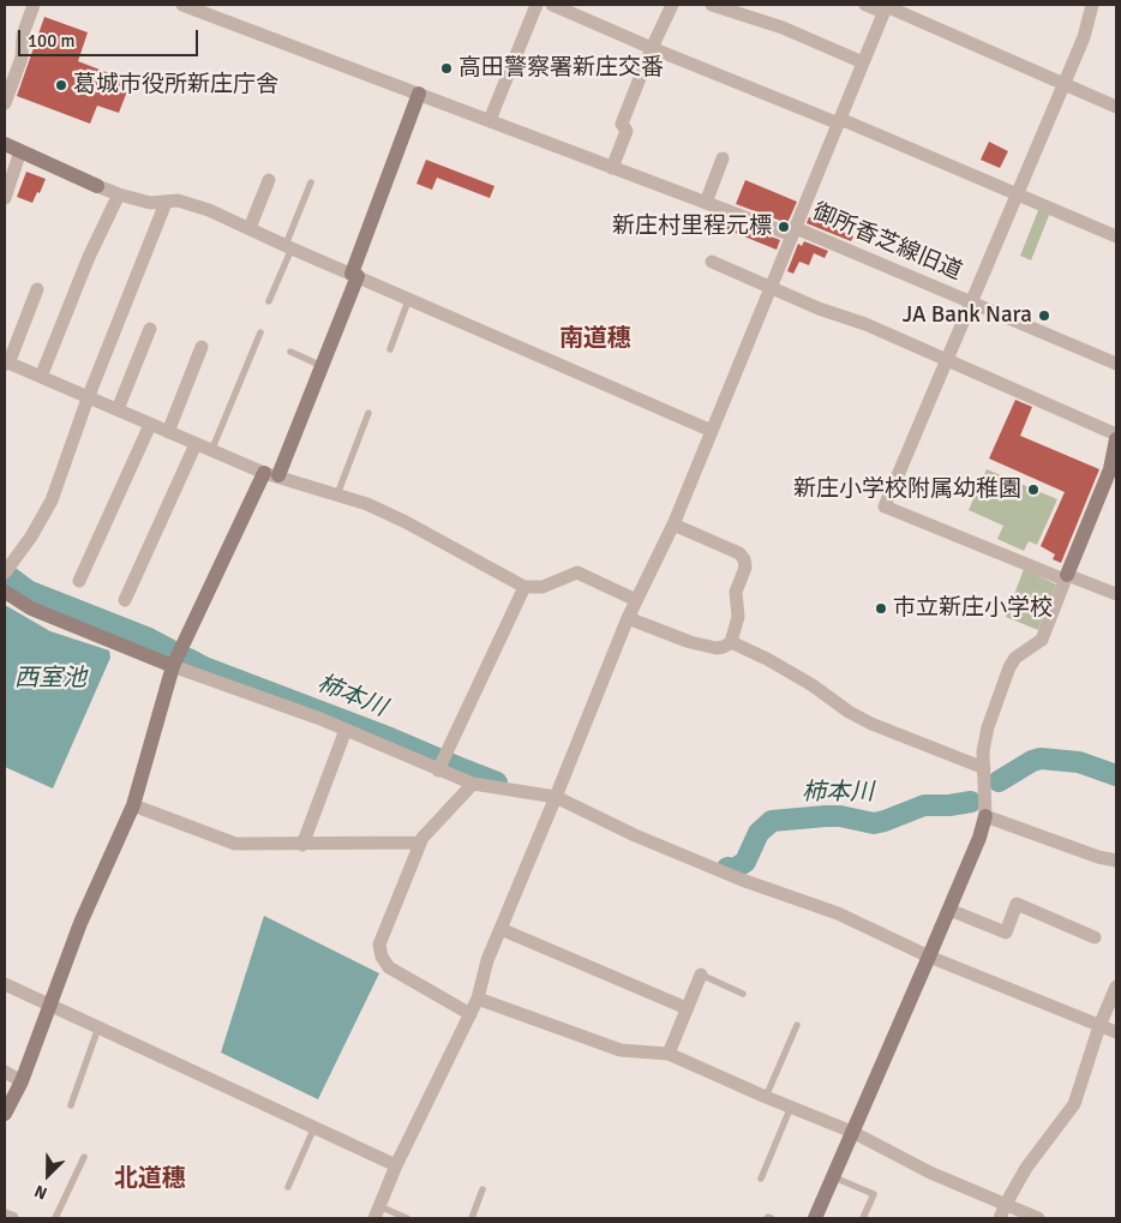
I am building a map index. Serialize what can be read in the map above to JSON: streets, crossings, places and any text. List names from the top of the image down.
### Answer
{
  "streets": {
    "street": ["御所香芝線旧道"]
  },
  "districts": ["南道穗", "北道穗"],
  "water": ["西室池", "柿本川"],
  "places": [
    "高田警察署新庄交番",
    "葛城市役所新庄庁舎",
    "新庄村里程元標",
    "JA Bank Nara",
    "新庄小学校附属幼稚園",
    "市立新庄小学校"
  ],
  "scale_bar": "100 m",
  "north": "bottom left"
}
